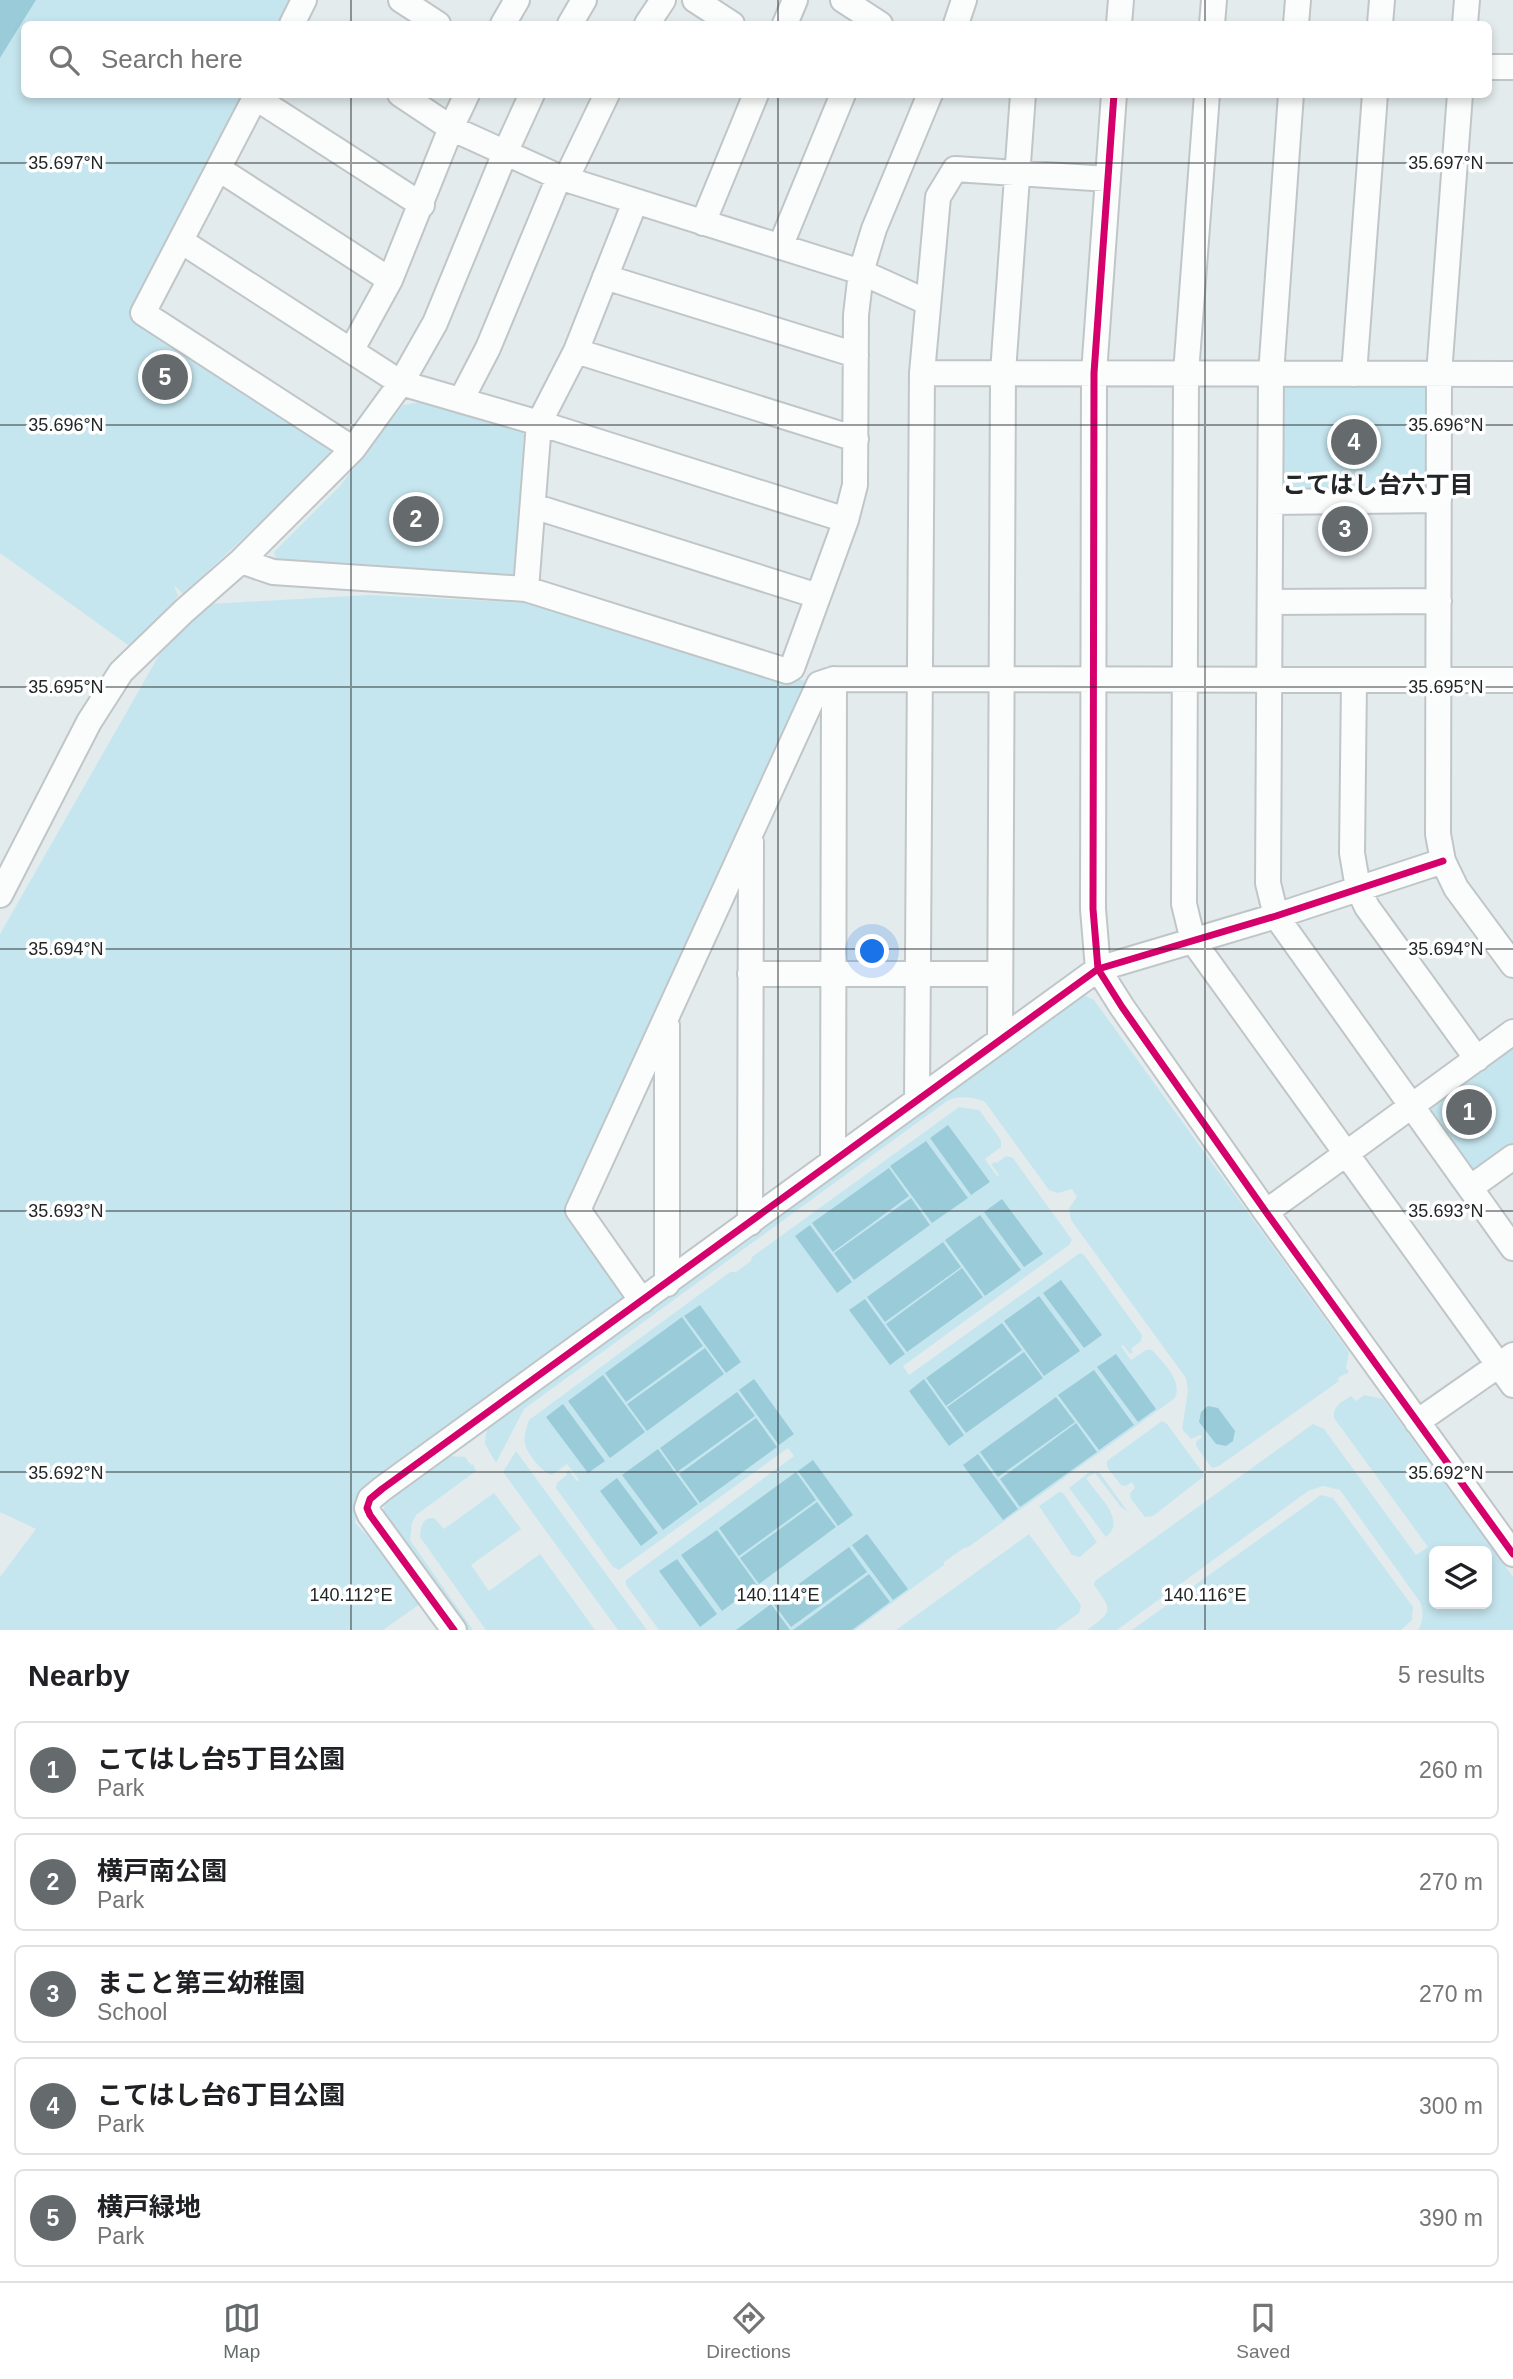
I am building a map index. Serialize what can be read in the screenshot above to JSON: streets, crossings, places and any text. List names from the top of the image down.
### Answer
{
  "districts": ["こてはし台六丁目"],
  "page": {
    "search": "Search here",
    "pins": [
      "5",
      "4",
      "2",
      "3",
      "1"
    ],
    "heading": ["Nearby", "5 results"],
    "list": [
      {
        "mark": "1",
        "name": "こてはし台5丁目公園",
        "note": "Park",
        "value": "260 m"
      },
      {
        "mark": "2",
        "name": "横戸南公園",
        "note": "Park",
        "value": "270 m"
      },
      {
        "mark": "3",
        "name": "まこと第三幼稚園",
        "note": "School",
        "value": "270 m"
      },
      {
        "mark": "4",
        "name": "こてはし台6丁目公園",
        "note": "Park",
        "value": "300 m"
      },
      {
        "mark": "5",
        "name": "横戸緑地",
        "note": "Park",
        "value": "390 m"
      }
    ],
    "nav": ["Map", "Directions", "Saved"]
  },
  "coordinates": [
    "35.697°N",
    "35.696°N",
    "35.695°N",
    "35.694°N",
    "35.693°N",
    "35.692°N",
    "140.112°E",
    "140.114°E",
    "140.116°E"
  ]
}
